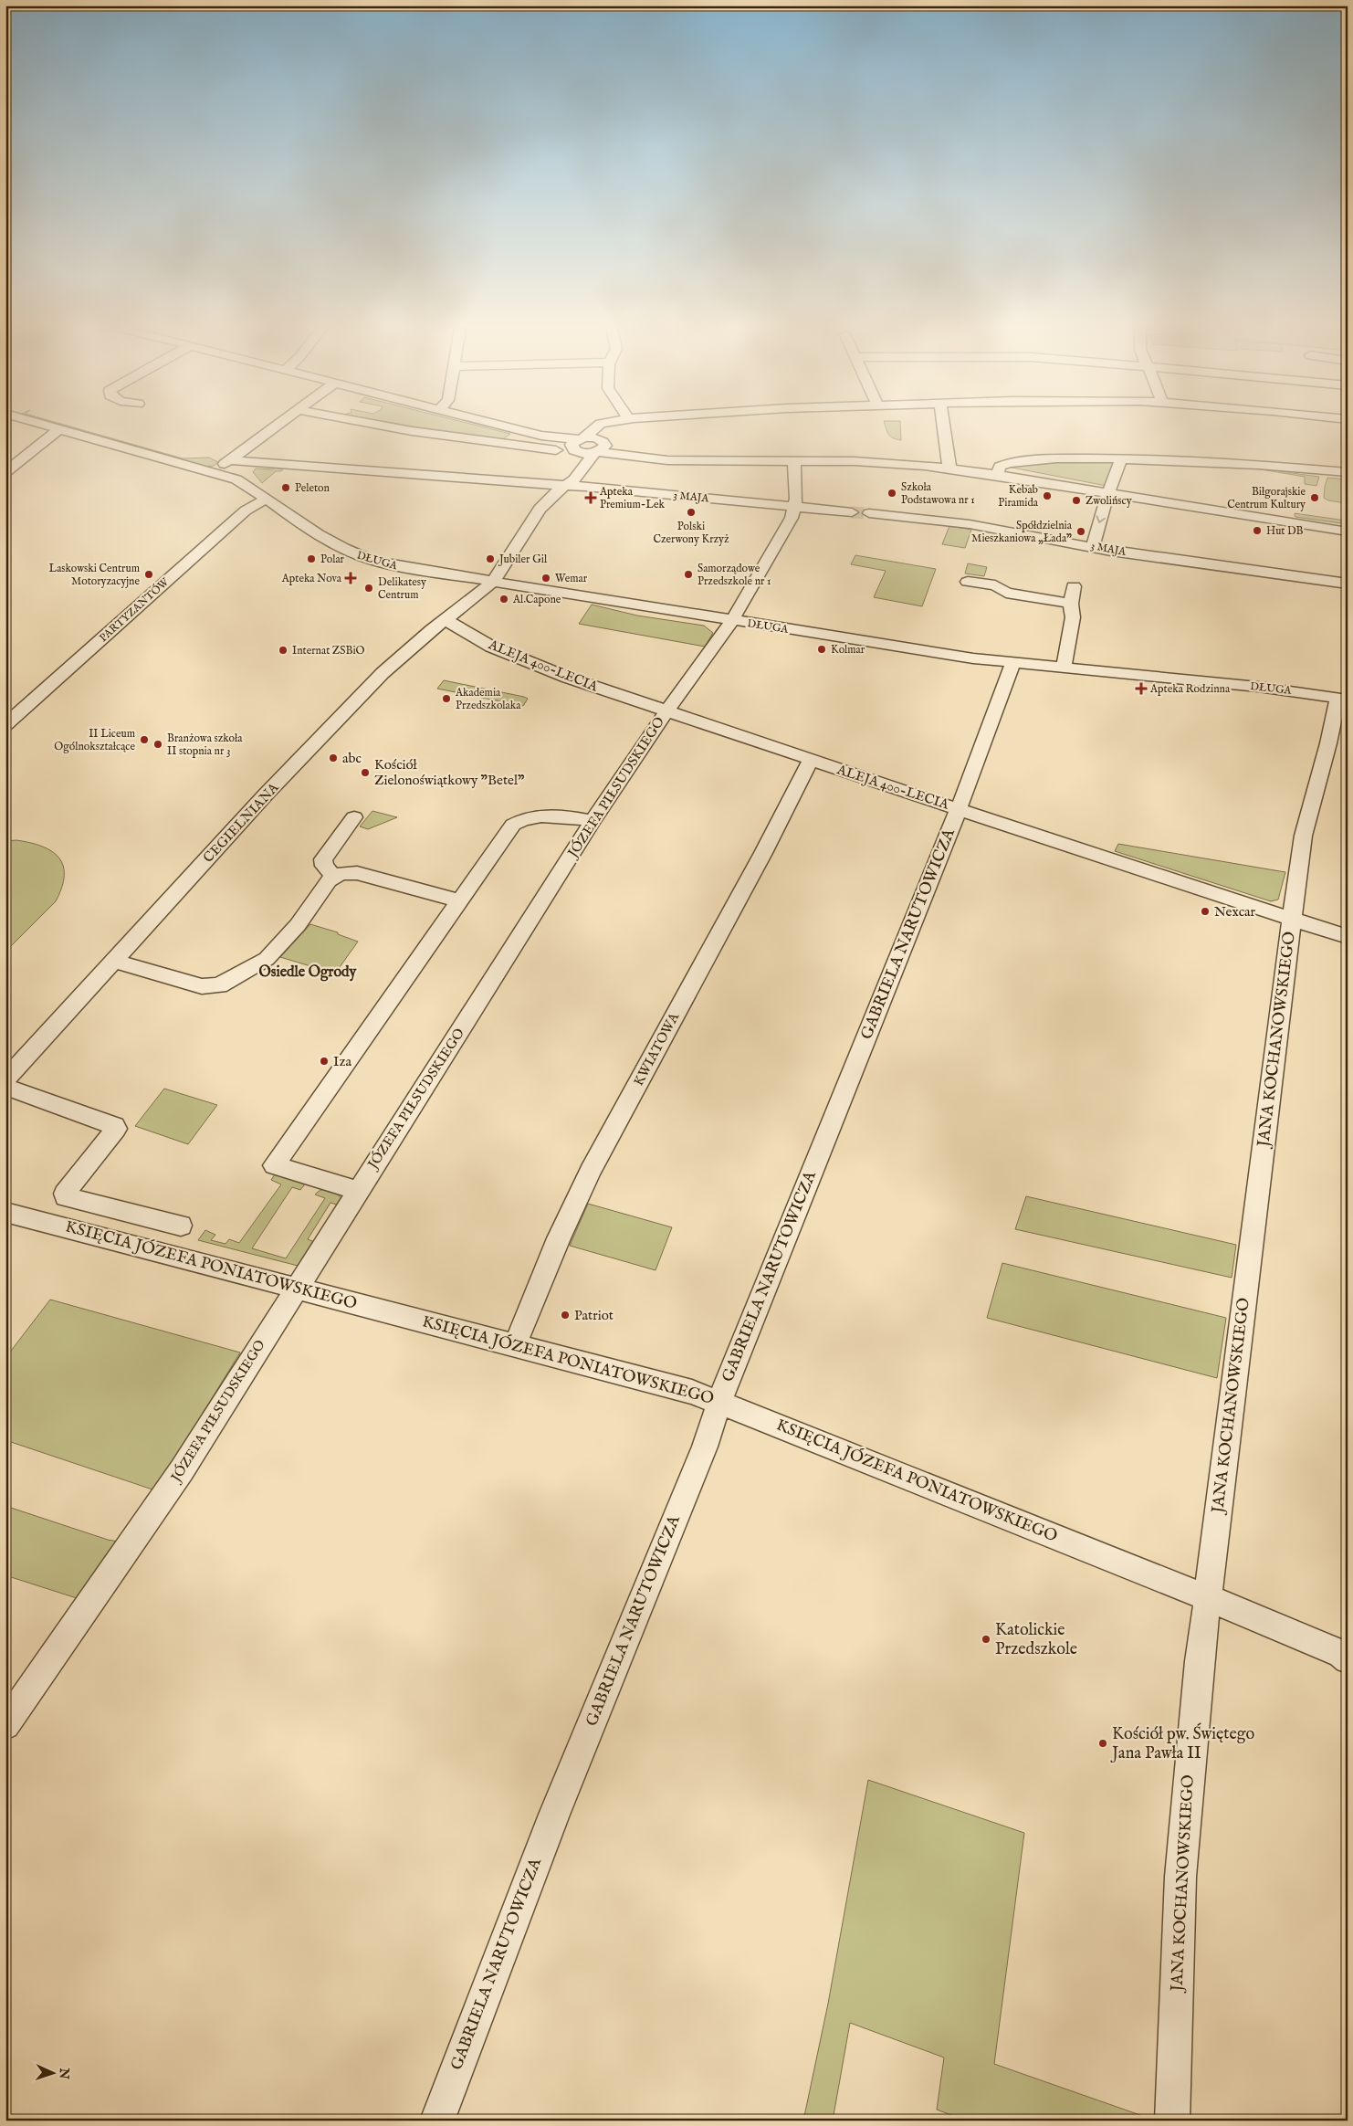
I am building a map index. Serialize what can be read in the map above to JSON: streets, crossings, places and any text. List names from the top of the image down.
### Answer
{
  "streets": {
    "street": [
      "3 MAJA",
      "DŁUGA",
      "PARTYZANTÓW",
      "ALEJA 400-LECIA",
      "JÓZEFA PIŁSUDSKIEGO",
      "CEGIELNIANA",
      "GABRIELA NARUTOWICZA",
      "JANA KOCHANOWSKIEGO",
      "KWIATOWA",
      "KSIĘCIA JÓZEFA PONIATOWSKIEGO"
    ]
  },
  "crossings": [
    ["3 MAJA", "JÓZEFA PIŁSUDSKIEGO"],
    ["3 MAJA", "CEGIELNIANA"],
    ["DŁUGA", "PARTYZANTÓW"],
    ["DŁUGA", "JÓZEFA PIŁSUDSKIEGO"],
    ["DŁUGA", "CEGIELNIANA"],
    ["DŁUGA", "GABRIELA NARUTOWICZA"],
    ["DŁUGA", "JANA KOCHANOWSKIEGO"],
    ["ALEJA 400-LECIA", "JÓZEFA PIŁSUDSKIEGO"],
    ["ALEJA 400-LECIA", "CEGIELNIANA"],
    ["ALEJA 400-LECIA", "GABRIELA NARUTOWICZA"],
    ["ALEJA 400-LECIA", "JANA KOCHANOWSKIEGO"],
    ["ALEJA 400-LECIA", "KWIATOWA"],
    ["JÓZEFA PIŁSUDSKIEGO", "KSIĘCIA JÓZEFA PONIATOWSKIEGO"],
    ["GABRIELA NARUTOWICZA", "KSIĘCIA JÓZEFA PONIATOWSKIEGO"],
    ["JANA KOCHANOWSKIEGO", "KSIĘCIA JÓZEFA PONIATOWSKIEGO"],
    ["KWIATOWA", "KSIĘCIA JÓZEFA PONIATOWSKIEGO"]
  ],
  "districts": ["Osiedle Ogrody"],
  "places": {
    "other": [
      "Peleton",
      "Szkoła Podstawowa nr 1",
      "Kebab Piramida",
      "Biłgorajskie Centrum Kultury",
      "Zwolińscy",
      "Polski Czerwony Krzyż",
      "Hut DB",
      "Spółdzielnia Mieszkaniowa „Łada”",
      "Polar",
      "Jubiler Gil",
      "Laskowski Centrum Motoryzacyjne",
      "Samorządowe Przedszkole nr 1",
      "Wemar",
      "Delikatesy Centrum",
      "Al.Capone",
      "Kolmar",
      "Internat ZSBiO",
      "Akademia Przedszkolaka",
      "II Liceum Ogólnokształcące",
      "Branżowa szkoła II stopnia nr 3",
      "abc",
      "Kościół Zielonoświątkowy \"Betel\"",
      "Nexcar",
      "Iza",
      "Patriot",
      "Katolickie Przedszkole",
      "Kościół pw. Świętego Jana Pawła II"
    ],
    "health": ["Apteka Premium-Lek", "Apteka Nova", "Apteka Rodzinna"]
  },
  "north": "right"
}
